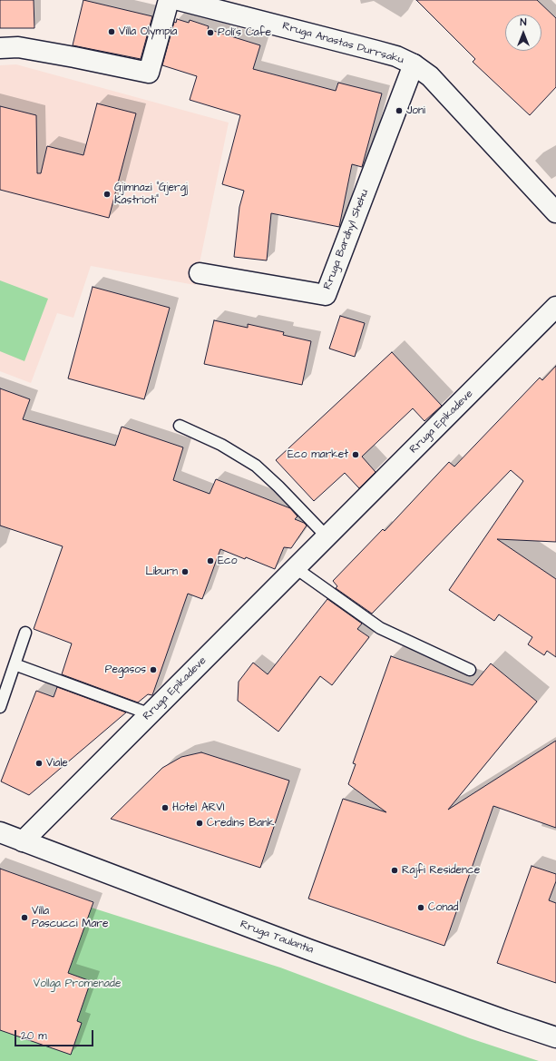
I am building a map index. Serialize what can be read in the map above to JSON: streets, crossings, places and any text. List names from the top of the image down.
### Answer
{
  "streets": {
    "street": [
      "Rruga Anastas Durrsaku",
      "Rruga Bardhyl Shehu",
      "Rruga Epikadeve",
      "Rruga Taulantia"
    ]
  },
  "crossings": [
    ["Rruga Anastas Durrsaku", "Rruga Bardhyl Shehu"],
    ["Rruga Epikadeve", "Rruga Taulantia"]
  ],
  "parks": ["Vollga Promenade"],
  "places": [
    "Villa Olympia",
    "Poli’s Cafe",
    "Joni",
    "Gjimnazi \"Gjergj Kastrioti\"",
    "Eco market",
    "Eco",
    "Liburn",
    "Pegasos",
    "Viale",
    "Hotel ARVI",
    "Credins Bank",
    "Rajfi Residence",
    "Conad",
    "Villa Pascucci Mare"
  ],
  "scale_bar": "20 m",
  "north": "top"
}
